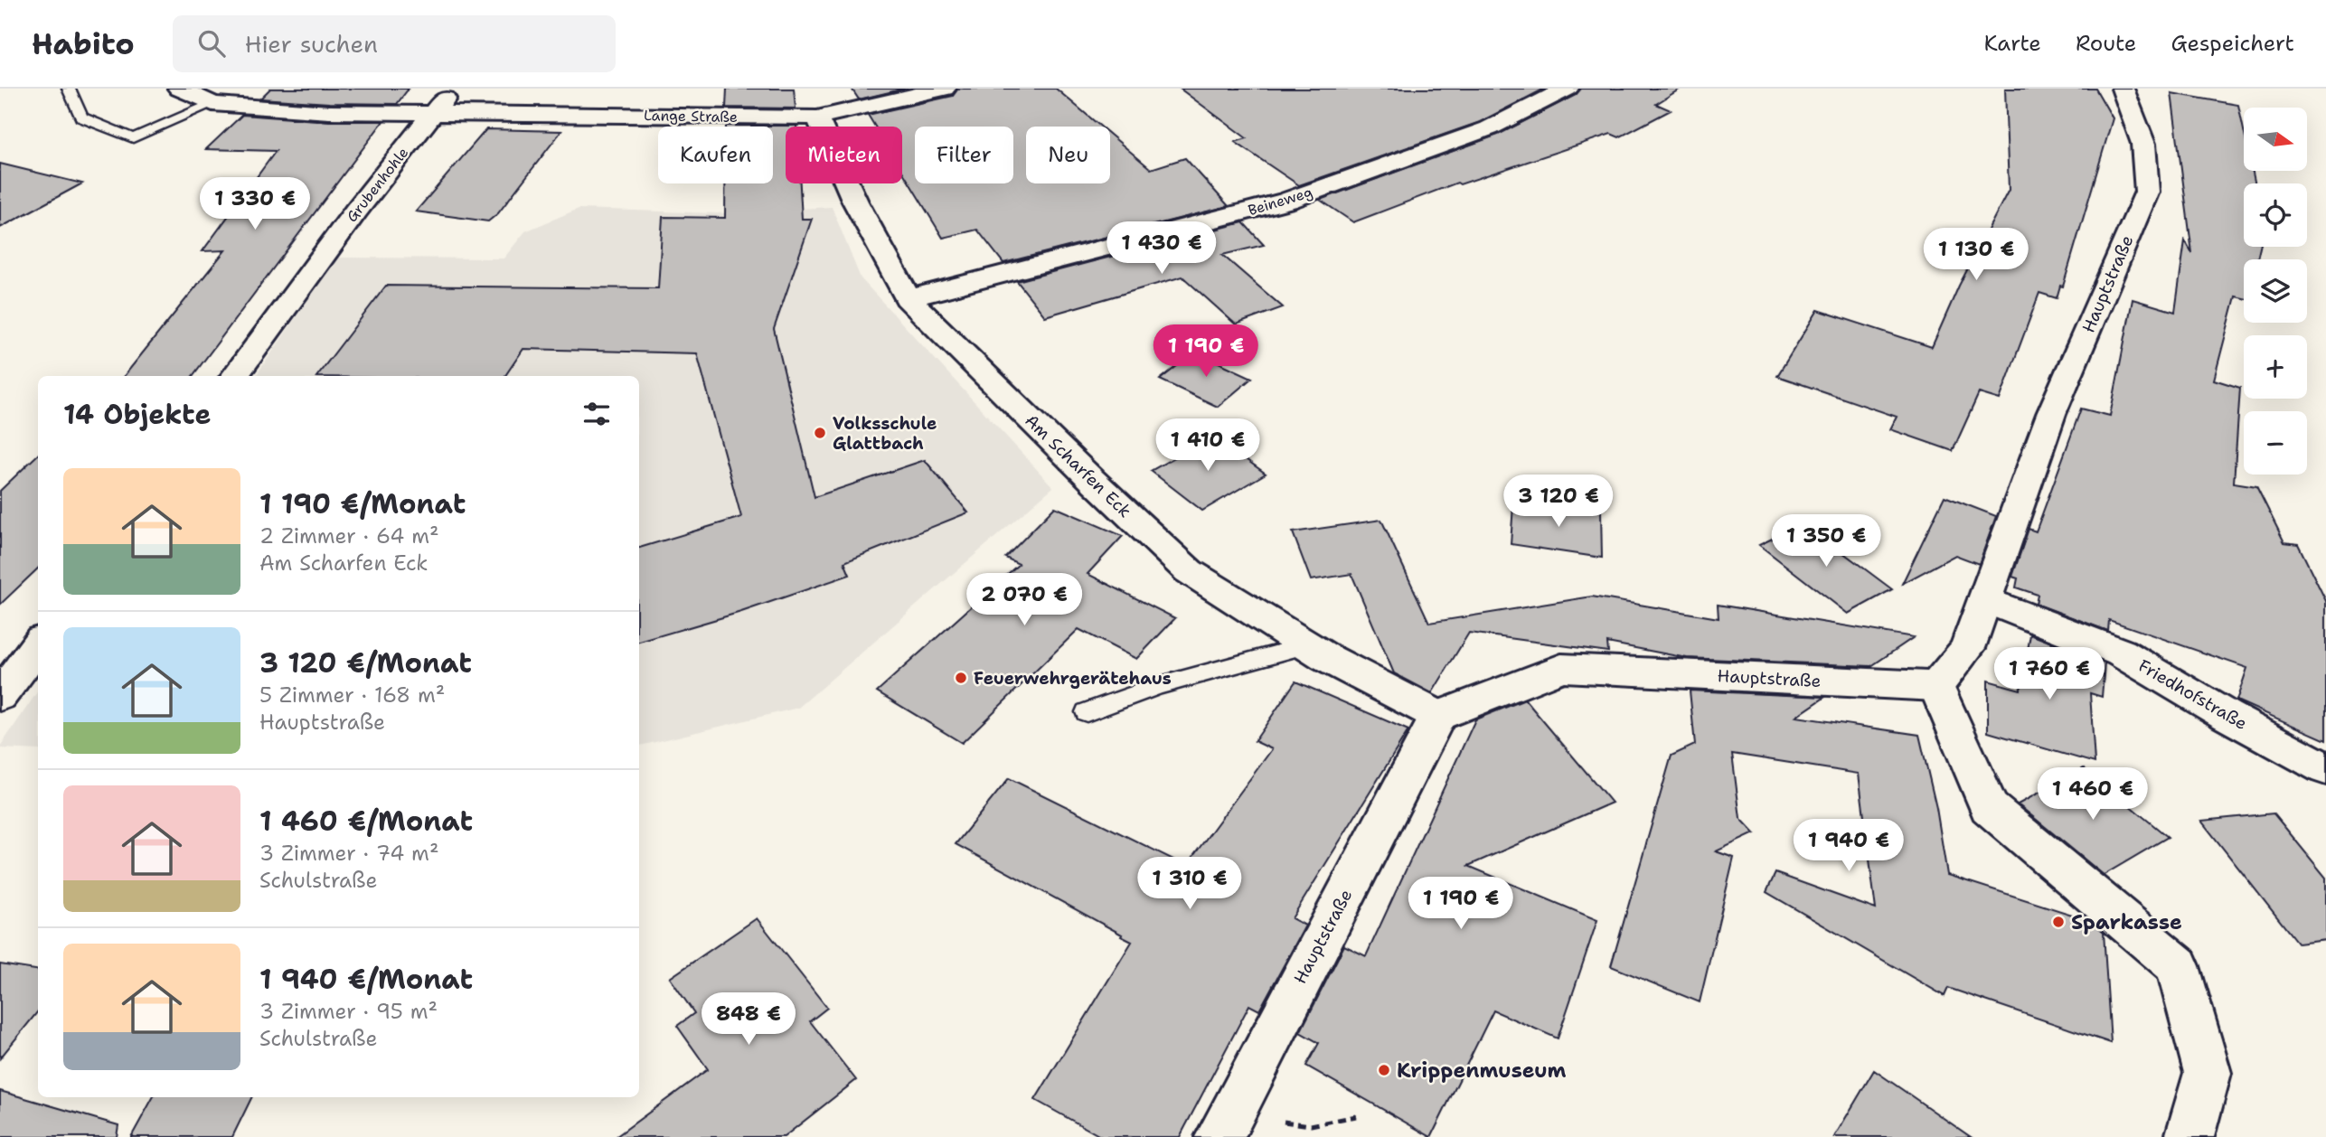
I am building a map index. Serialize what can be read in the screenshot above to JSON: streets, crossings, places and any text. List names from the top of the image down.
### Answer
{
  "streets": {
    "street": [
      "Lange Straße",
      "Grubenhohle",
      "Beineweg",
      "Hauptstraße",
      "Am Scharfen Eck",
      "Friedhofstraße"
    ]
  },
  "crossings": [
    ["Lange Straße", "Grubenhohle"],
    ["Lange Straße", "Am Scharfen Eck"],
    ["Beineweg", "Am Scharfen Eck"],
    ["Hauptstraße", "Am Scharfen Eck"],
    ["Hauptstraße", "Friedhofstraße"]
  ],
  "places": [
    "Volksschule Glattbach",
    "Feuerwehrgerätehaus",
    "Sparkasse",
    "Krippenmuseum"
  ],
  "north": "right",
  "page": {
    "header": "Habito",
    "search": "Hier suchen",
    "nav": ["Karte", "Route", "Gespeichert"],
    "map_buttons": ["+", "−"],
    "chip": [
      "Kaufen",
      "Mieten",
      "Filter",
      "Neu"
    ],
    "price": [
      "1 330 €",
      "1 430 €",
      "1 130 €",
      "1 190 €",
      "1 410 €",
      "3 120 €",
      "1 350 €",
      "2 070 €",
      "1 760 €",
      "1 460 €",
      "1 940 €",
      "1 310 €",
      "1 190 €",
      "848 €"
    ],
    "heading": "14 Objekte",
    "list": [
      {
        "name": "1 190 €/Monat",
        "note": "2 Zimmer · 64 m² · Am Scharfen Eck"
      },
      {
        "name": "3 120 €/Monat",
        "note": "5 Zimmer · 168 m² · Hauptstraße"
      },
      {
        "name": "1 460 €/Monat",
        "note": "3 Zimmer · 74 m² · Schulstraße"
      },
      {
        "name": "1 940 €/Monat",
        "note": "3 Zimmer · 95 m² · Schulstraße"
      }
    ]
  }
}
